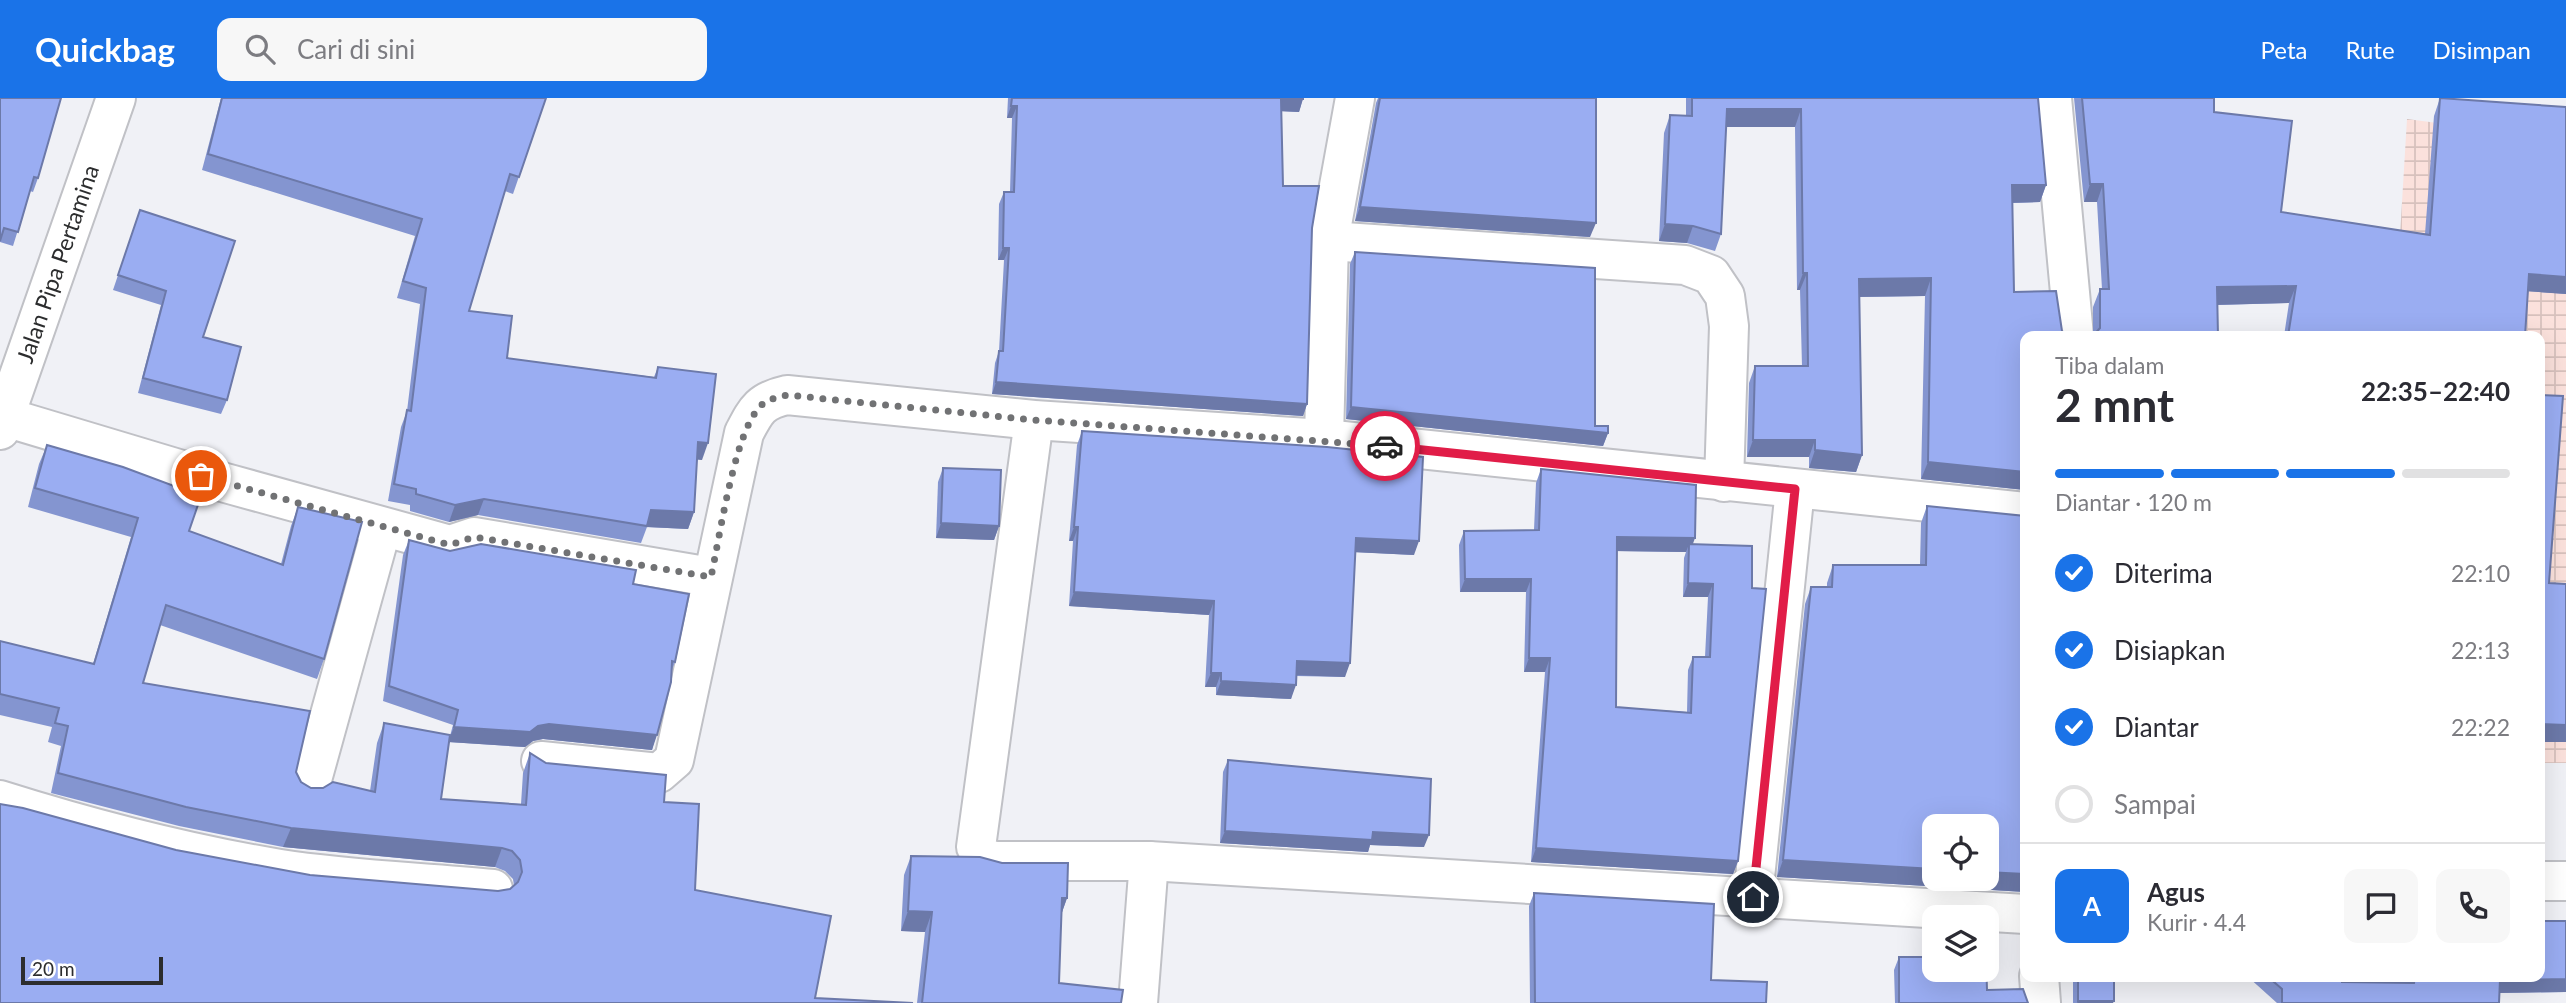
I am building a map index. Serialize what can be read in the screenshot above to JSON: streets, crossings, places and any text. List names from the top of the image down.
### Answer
{
  "streets": {
    "street": ["Jalan Pipa Pertamina"]
  },
  "scale_bar": "20 m",
  "page": {
    "header": "Quickbag",
    "search": "Cari di sini",
    "nav": ["Peta", "Rute", "Disimpan"],
    "heading": ["2 mnt", "Tiba dalam", "22:35–22:40"],
    "panel": ["Agus", "Kurir · 4.4"],
    "bar": "Diantar · 120 m",
    "list": [
      ["Diterima", "22:10"],
      ["Disiapkan", "22:13"],
      ["Diantar", "22:22"],
      "Sampai"
    ],
    "round": "A",
    "scale": "20 m"
  }
}
